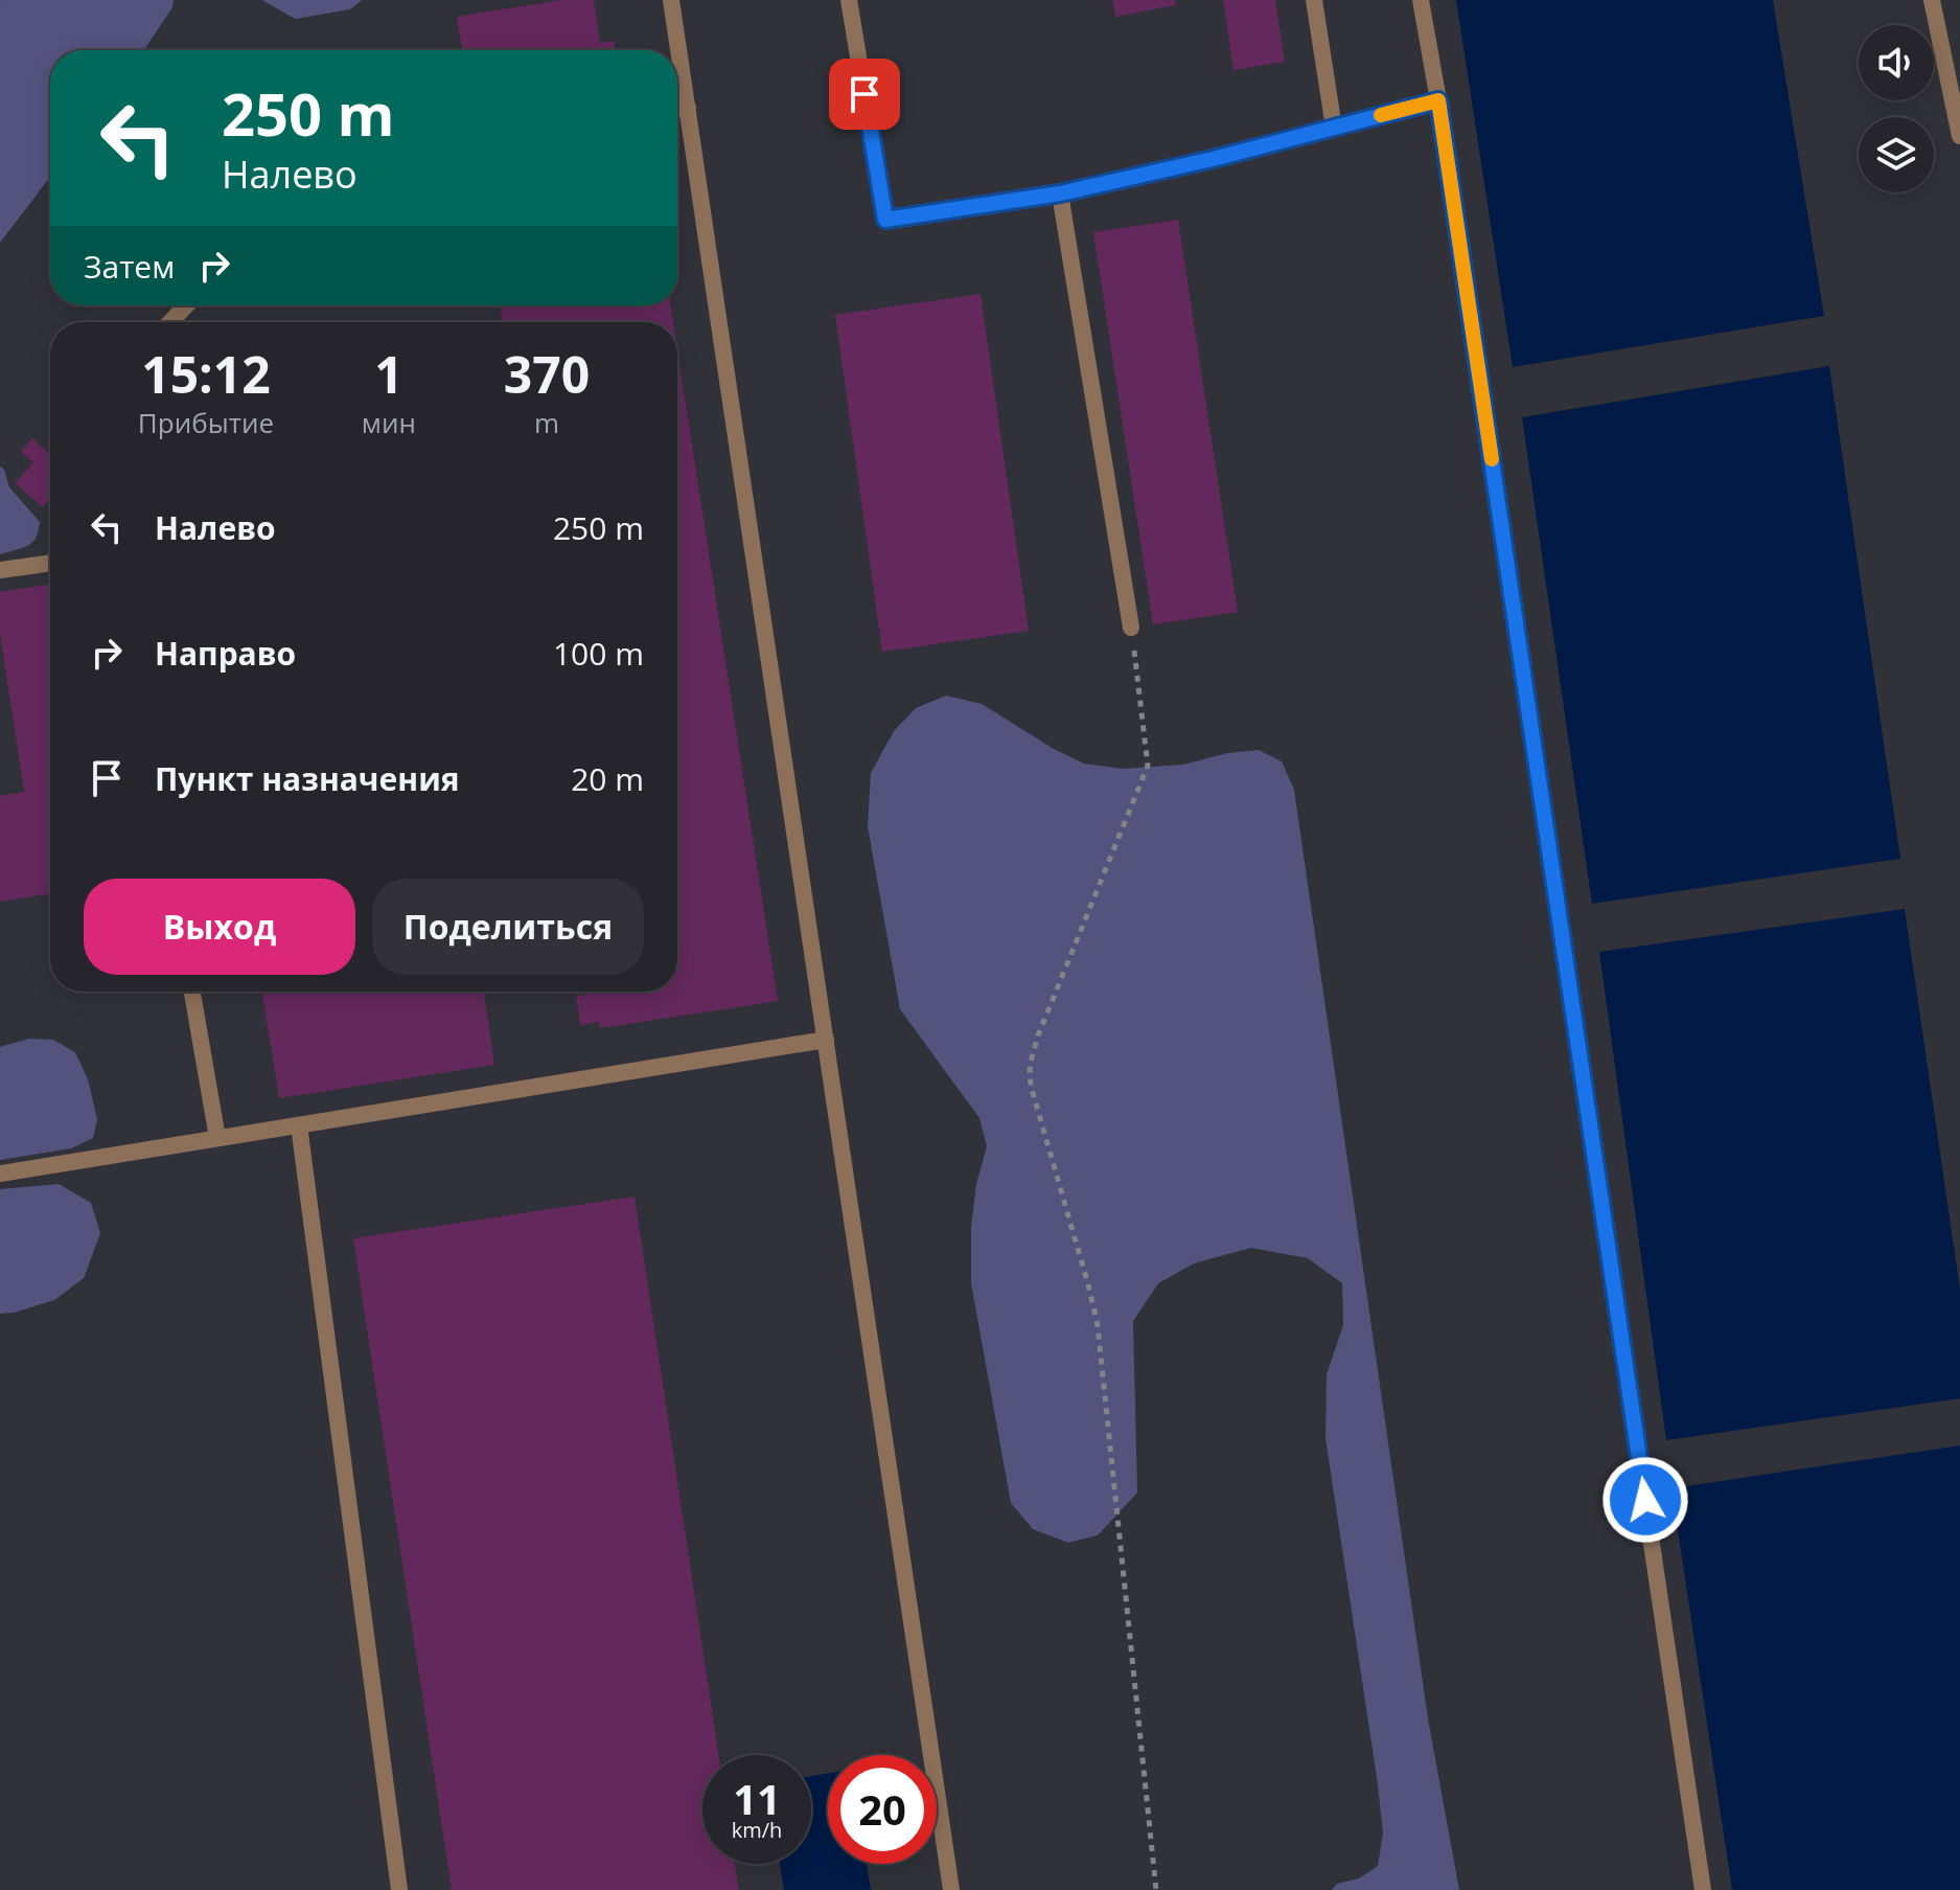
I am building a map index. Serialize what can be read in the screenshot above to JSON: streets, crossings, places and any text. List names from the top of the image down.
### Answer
{
  "page": {
    "turn": ["250 m", "Налево"],
    "then": "Затем",
    "eta": [
      "15:12",
      "Прибытие",
      "1",
      "мин",
      "370",
      "m"
    ],
    "list": [
      {
        "name": "Налево",
        "value": "250 m"
      },
      {
        "name": "Направо",
        "value": "100 m"
      },
      {
        "name": "Пункт назначения",
        "value": "20 m"
      }
    ],
    "buttons": ["Выход", "Поделиться"],
    "speed": "11 km/h",
    "limit": "20"
  }
}
